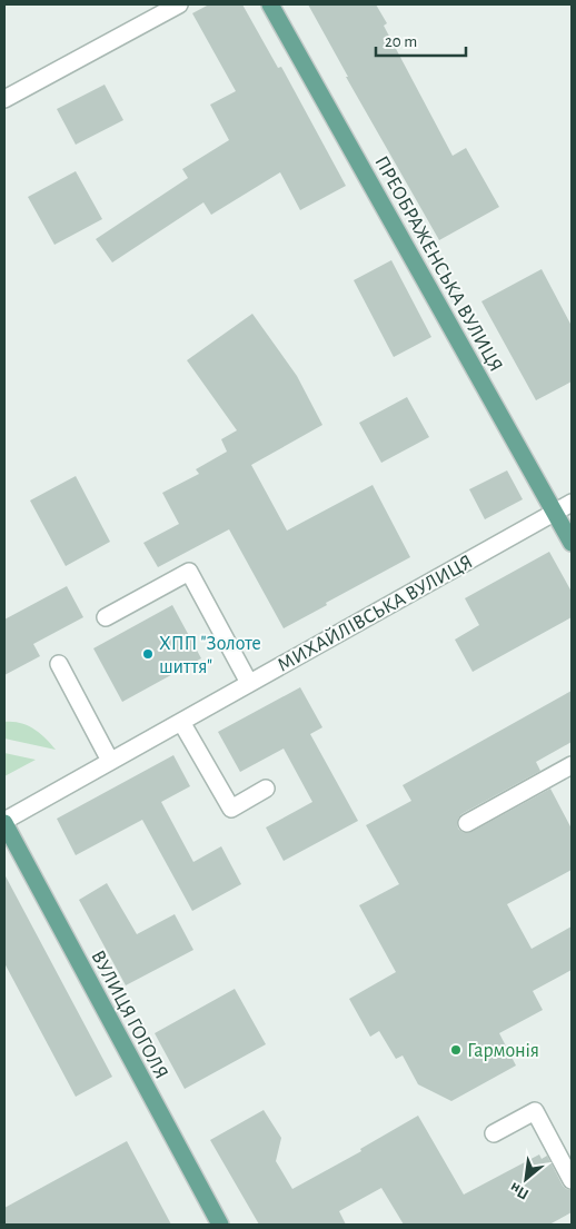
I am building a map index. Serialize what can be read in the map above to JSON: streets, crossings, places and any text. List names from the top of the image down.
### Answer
{
  "streets": {
    "main road": ["ПРЕОБРАЖЕНСЬКА ВУЛИЦЯ", "ВУЛИЦЯ ГОГОЛЯ"],
    "street": ["МИХАЙЛІВСЬКА ВУЛИЦЯ"]
  },
  "crossings": [
    ["ПРЕОБРАЖЕНСЬКА ВУЛИЦЯ", "МИХАЙЛІВСЬКА ВУЛИЦЯ"],
    ["МИХАЙЛІВСЬКА ВУЛИЦЯ", "ВУЛИЦЯ ГОГОЛЯ"]
  ],
  "places": ["ХПП \"Золоте шиття\"", "Гармонія"],
  "scale_bar": "20 m",
  "north": "bottom left"
}
